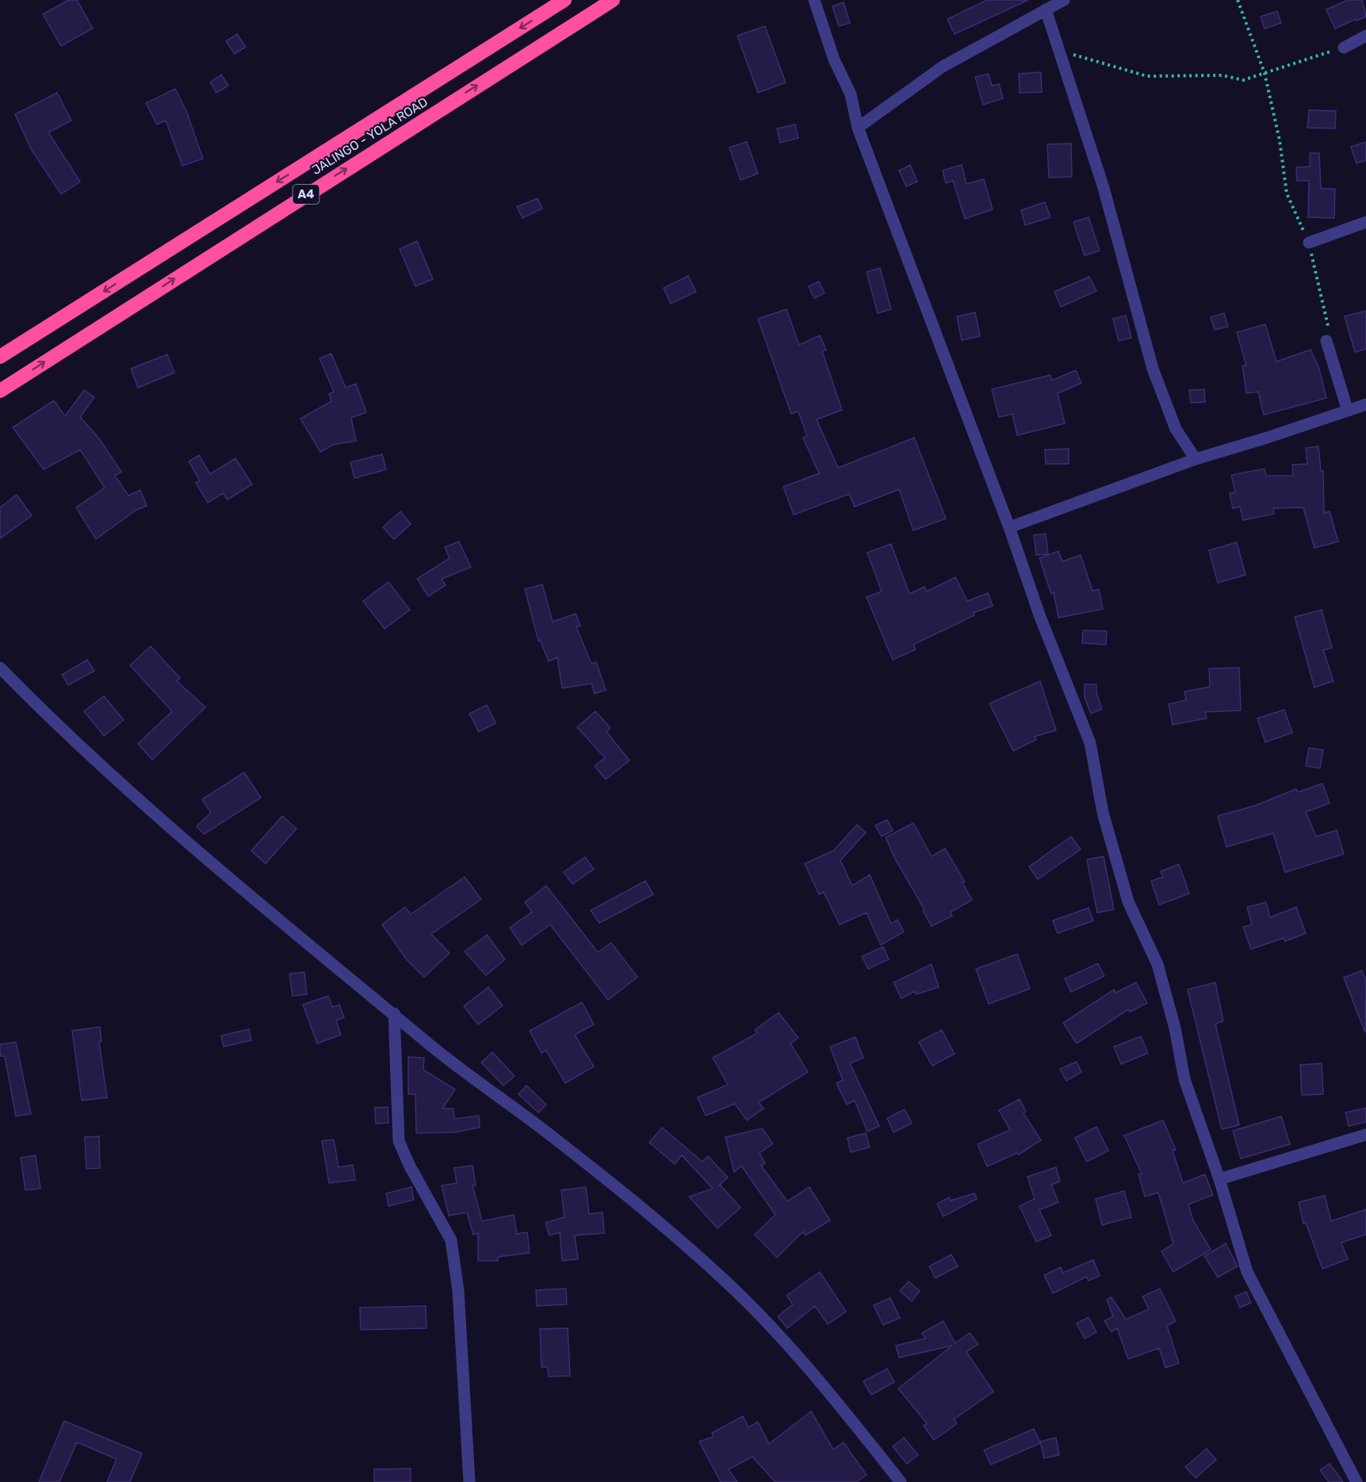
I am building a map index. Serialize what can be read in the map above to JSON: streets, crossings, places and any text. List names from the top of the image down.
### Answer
{
  "streets": {
    "highway": ["JALINGO - YOLA ROAD", "A4"]
  }
}
